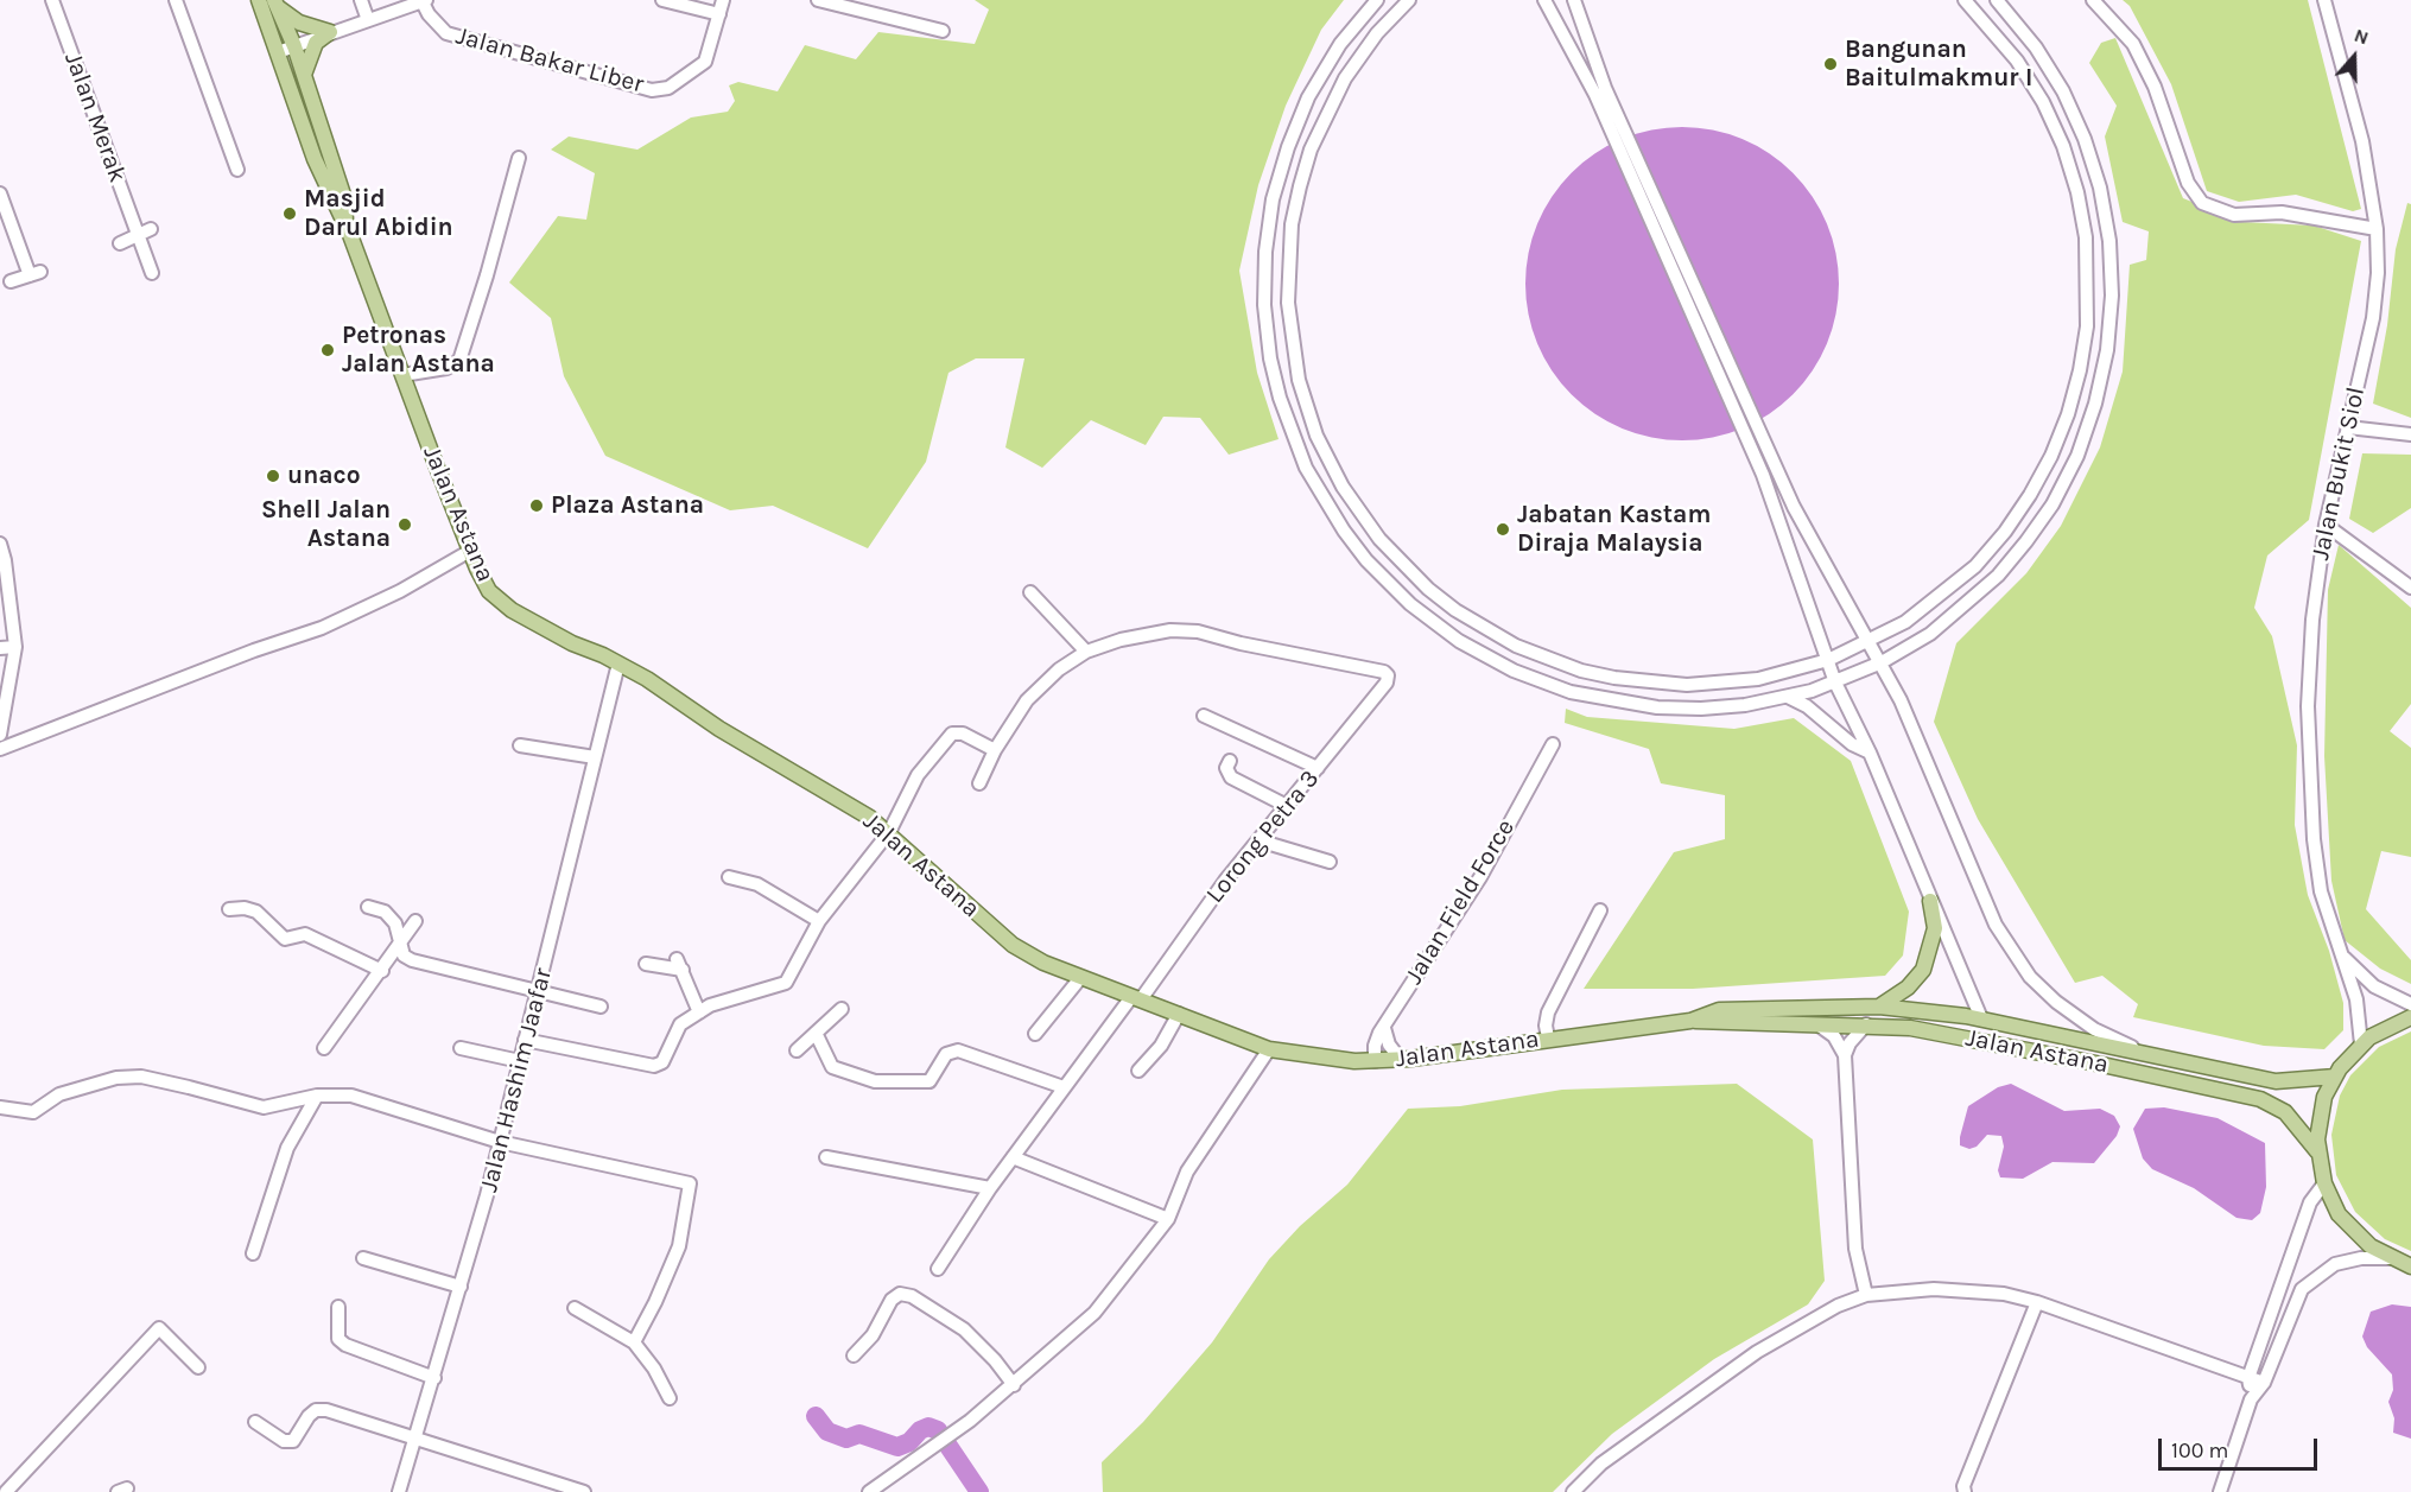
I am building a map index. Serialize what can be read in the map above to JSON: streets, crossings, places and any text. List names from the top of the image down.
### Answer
{
  "streets": {
    "main road": ["Jalan Astana"],
    "street": [
      "Jalan Bakar Liber",
      "Jalan Merak",
      "Jalan Bukit Siol",
      "Lorong Petra 3",
      "Jalan Field Force",
      "Jalan Hashim Jaafar"
    ]
  },
  "crossings": [
    ["Jalan Astana", "Lorong Petra 3"],
    ["Jalan Astana", "Jalan Field Force"],
    ["Jalan Astana", "Jalan Hashim Jaafar"]
  ],
  "places": [
    "Bangunan Baitulmakmur I",
    "Masjid Darul Abidin",
    "Petronas Jalan Astana",
    "unaco",
    "Plaza Astana",
    "Shell Jalan Astana",
    "Jabatan Kastam Diraja Malaysia"
  ],
  "scale_bar": "100 m",
  "north": "top"
}
